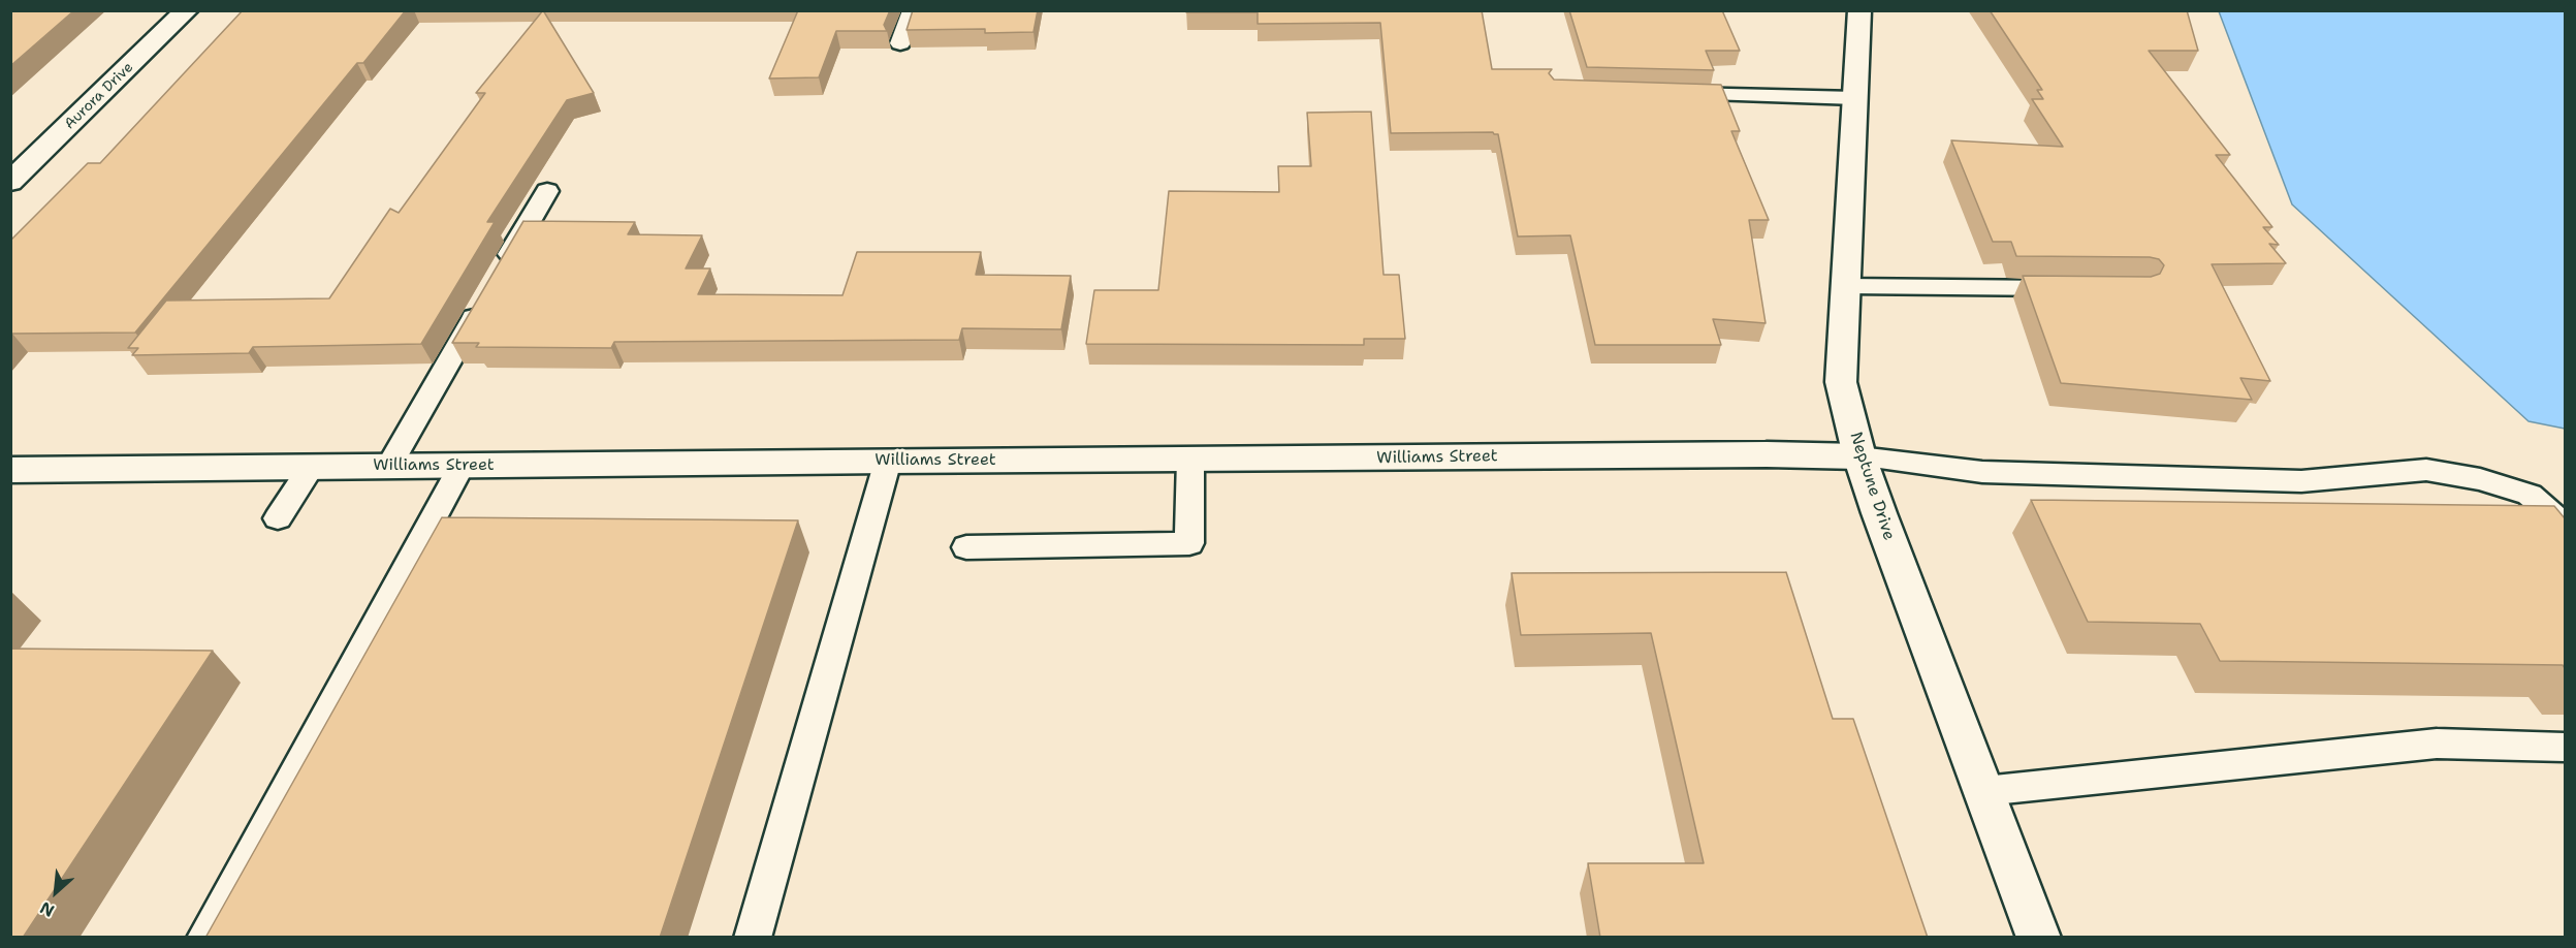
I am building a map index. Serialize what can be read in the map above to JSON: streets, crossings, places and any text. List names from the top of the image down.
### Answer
{
  "streets": {
    "street": ["Aurora Drive", "Williams Street", "Neptune Drive"]
  },
  "crossings": [
    ["Williams Street", "Neptune Drive"]
  ],
  "north": "bottom left"
}
